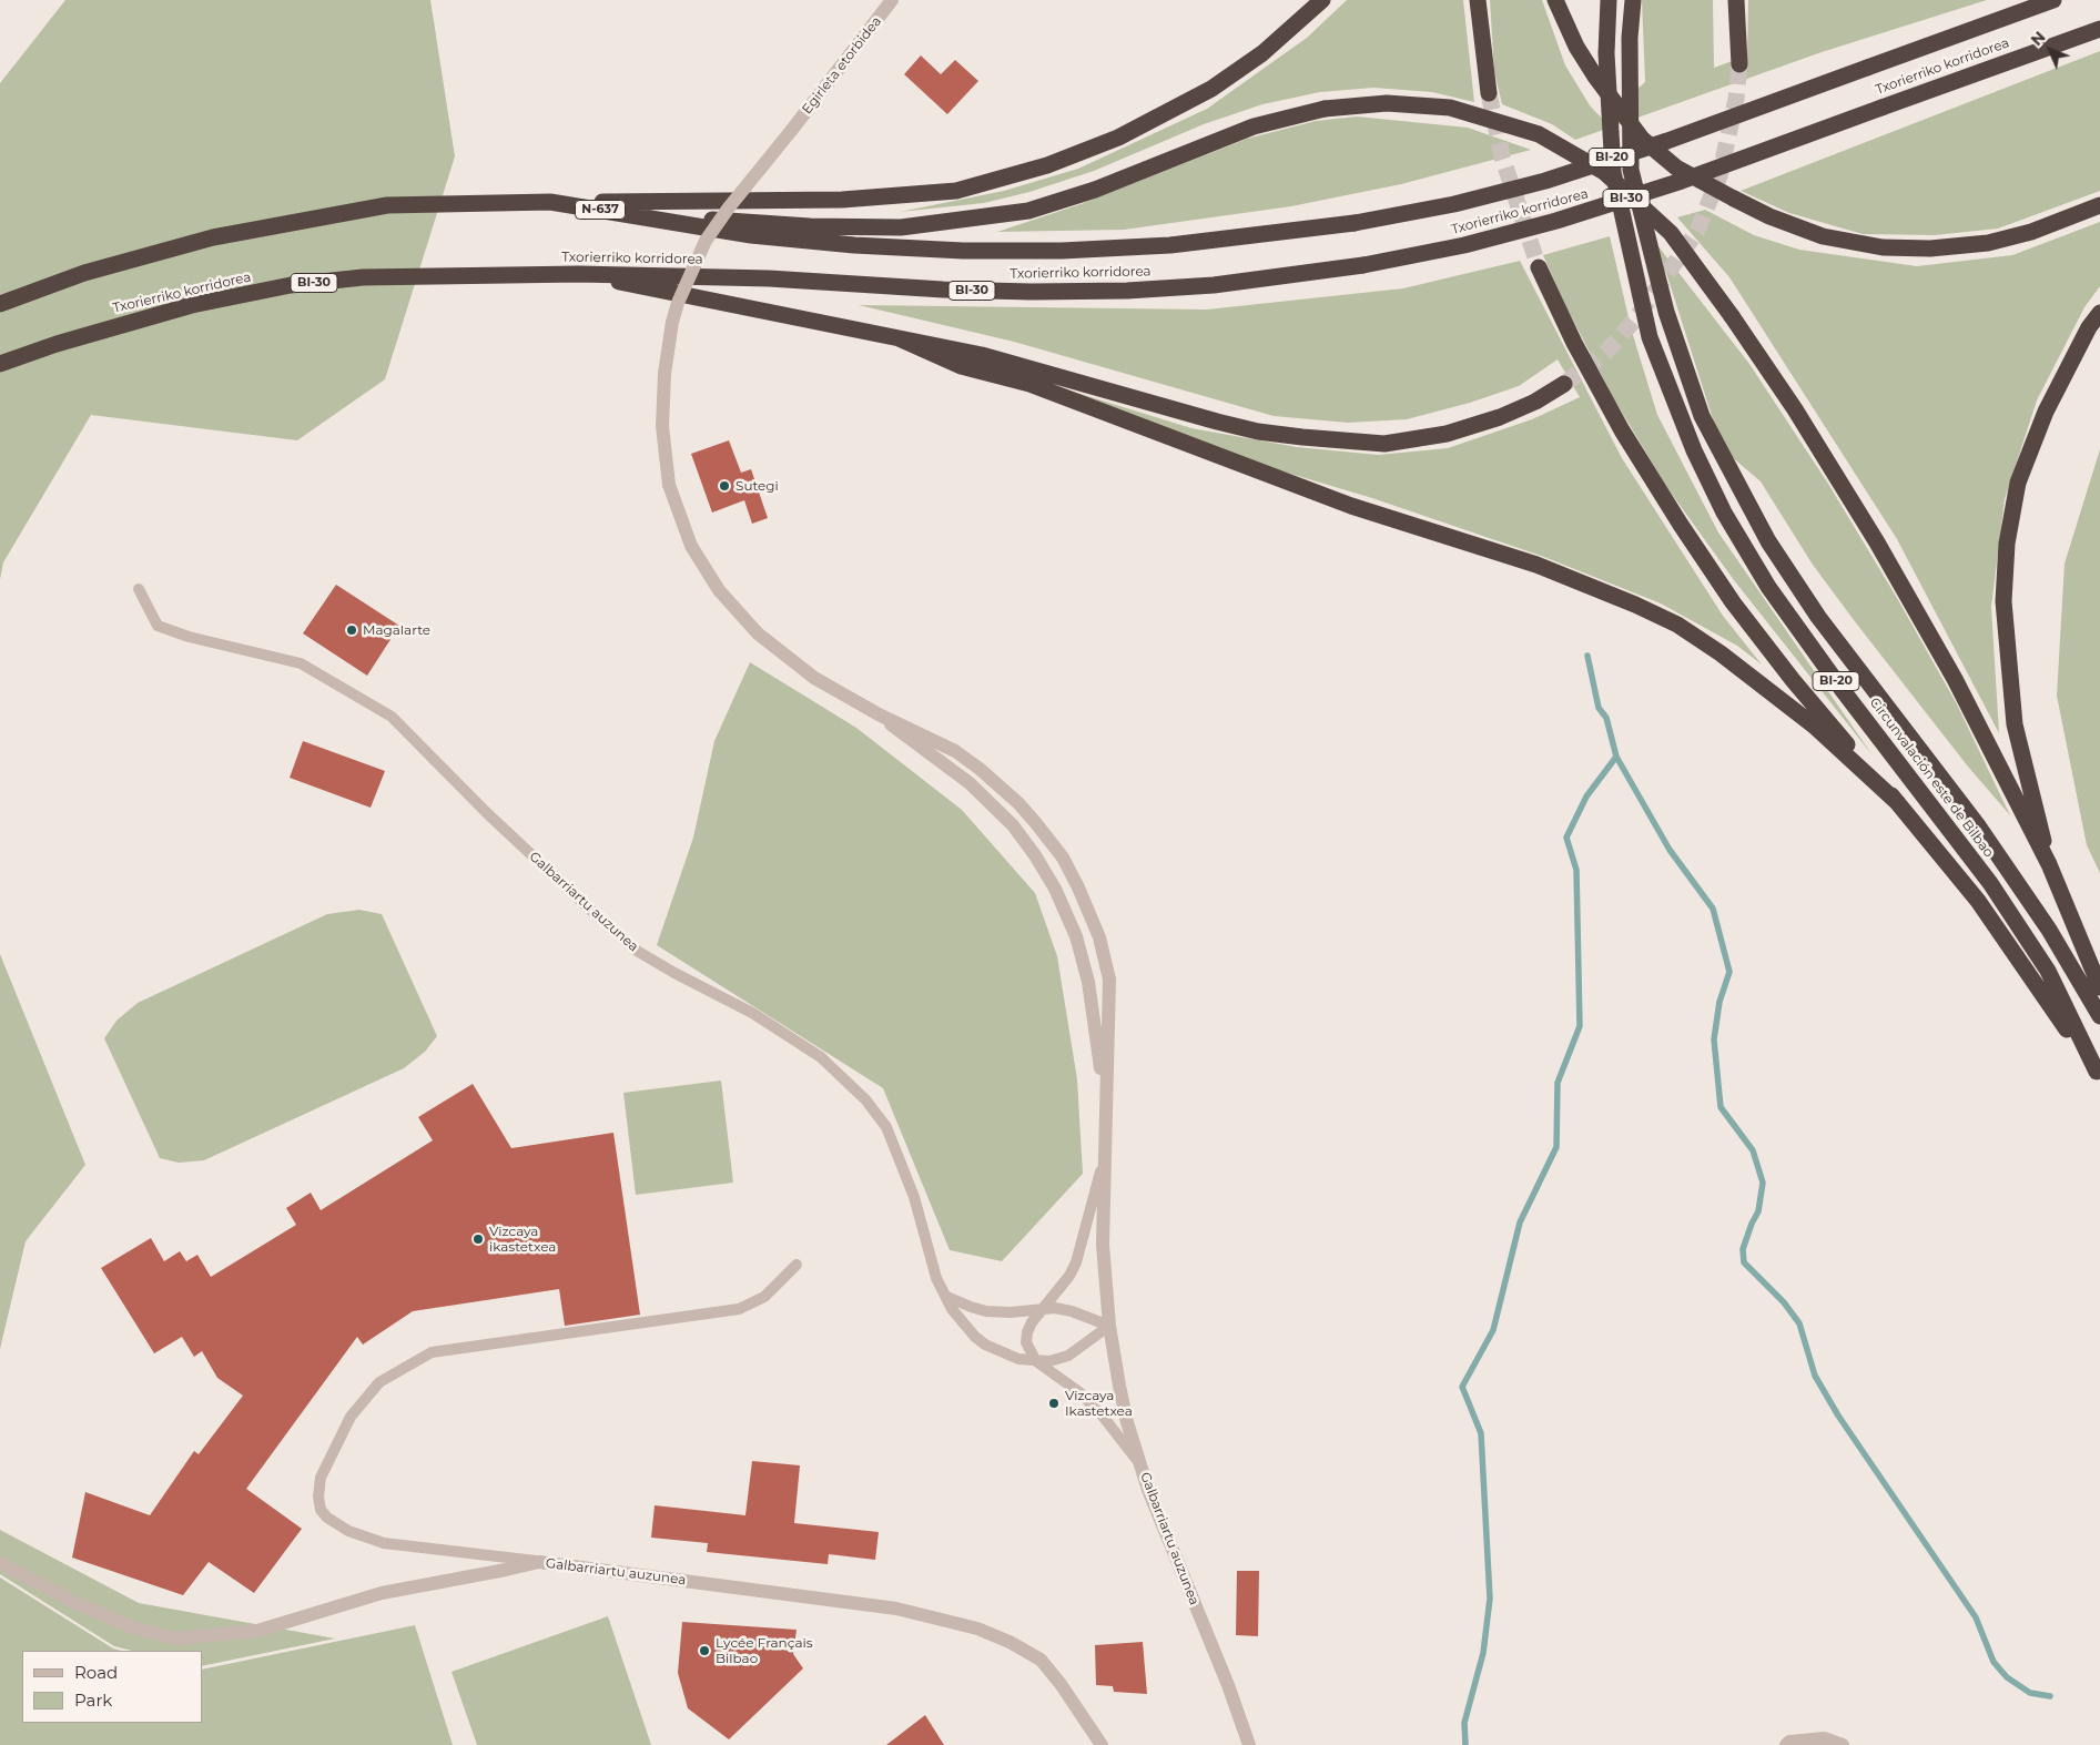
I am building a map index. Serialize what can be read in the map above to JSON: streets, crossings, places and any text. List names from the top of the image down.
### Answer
{
  "streets": {
    "highway": [
      "Txorierriko korridorea",
      "BI-20",
      "BI-30",
      "N-637",
      "Circunvalación este de Bilbao"
    ],
    "street": ["Egirleta etorbidea", "Galbarriartu auzunea"]
  },
  "places": [
    "Sutegi",
    "Magalarte",
    "Vizcaya ikastetxea",
    "Vizcaya Ikastetxea",
    "Lycée Français Bilbao"
  ],
  "legend": ["Road", "Park"],
  "north": "top left"
}
